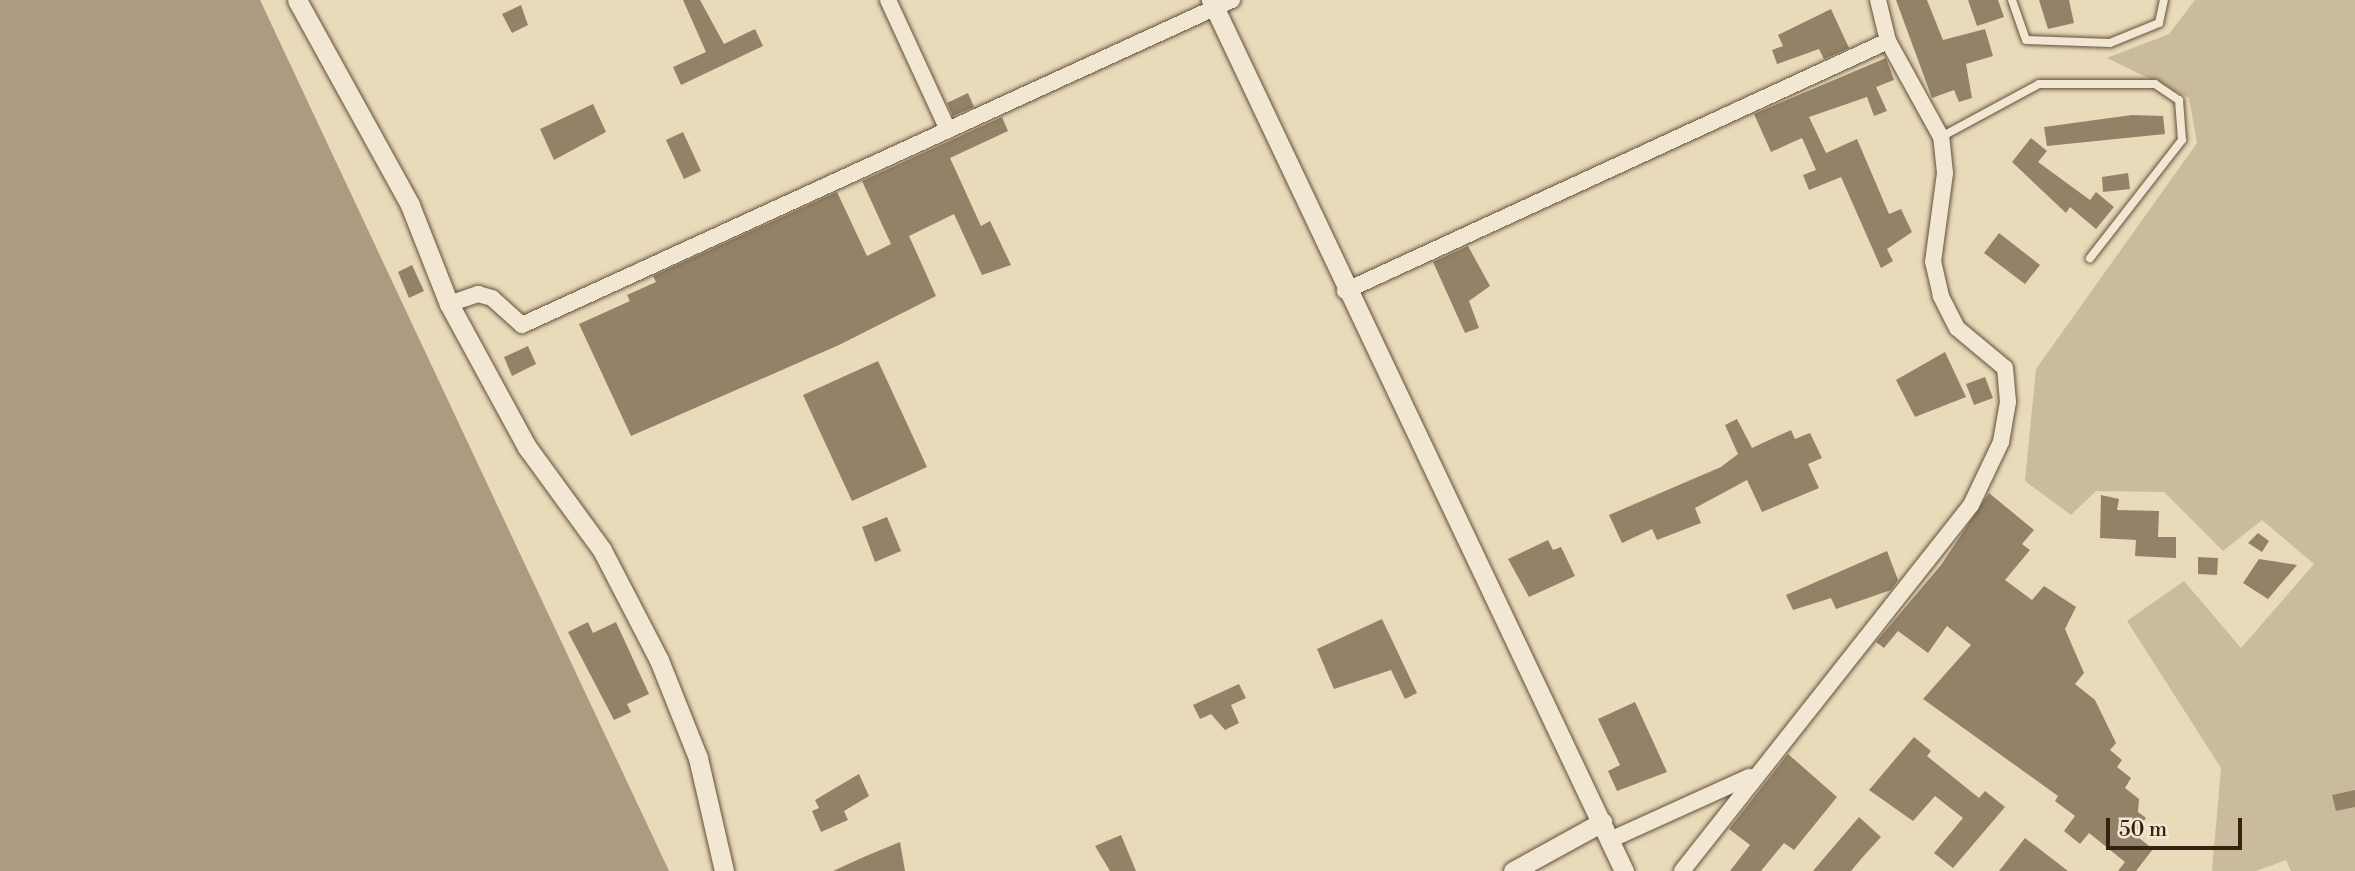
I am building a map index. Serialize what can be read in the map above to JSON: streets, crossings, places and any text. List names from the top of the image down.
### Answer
{
  "scale_bar": "50 m"
}
